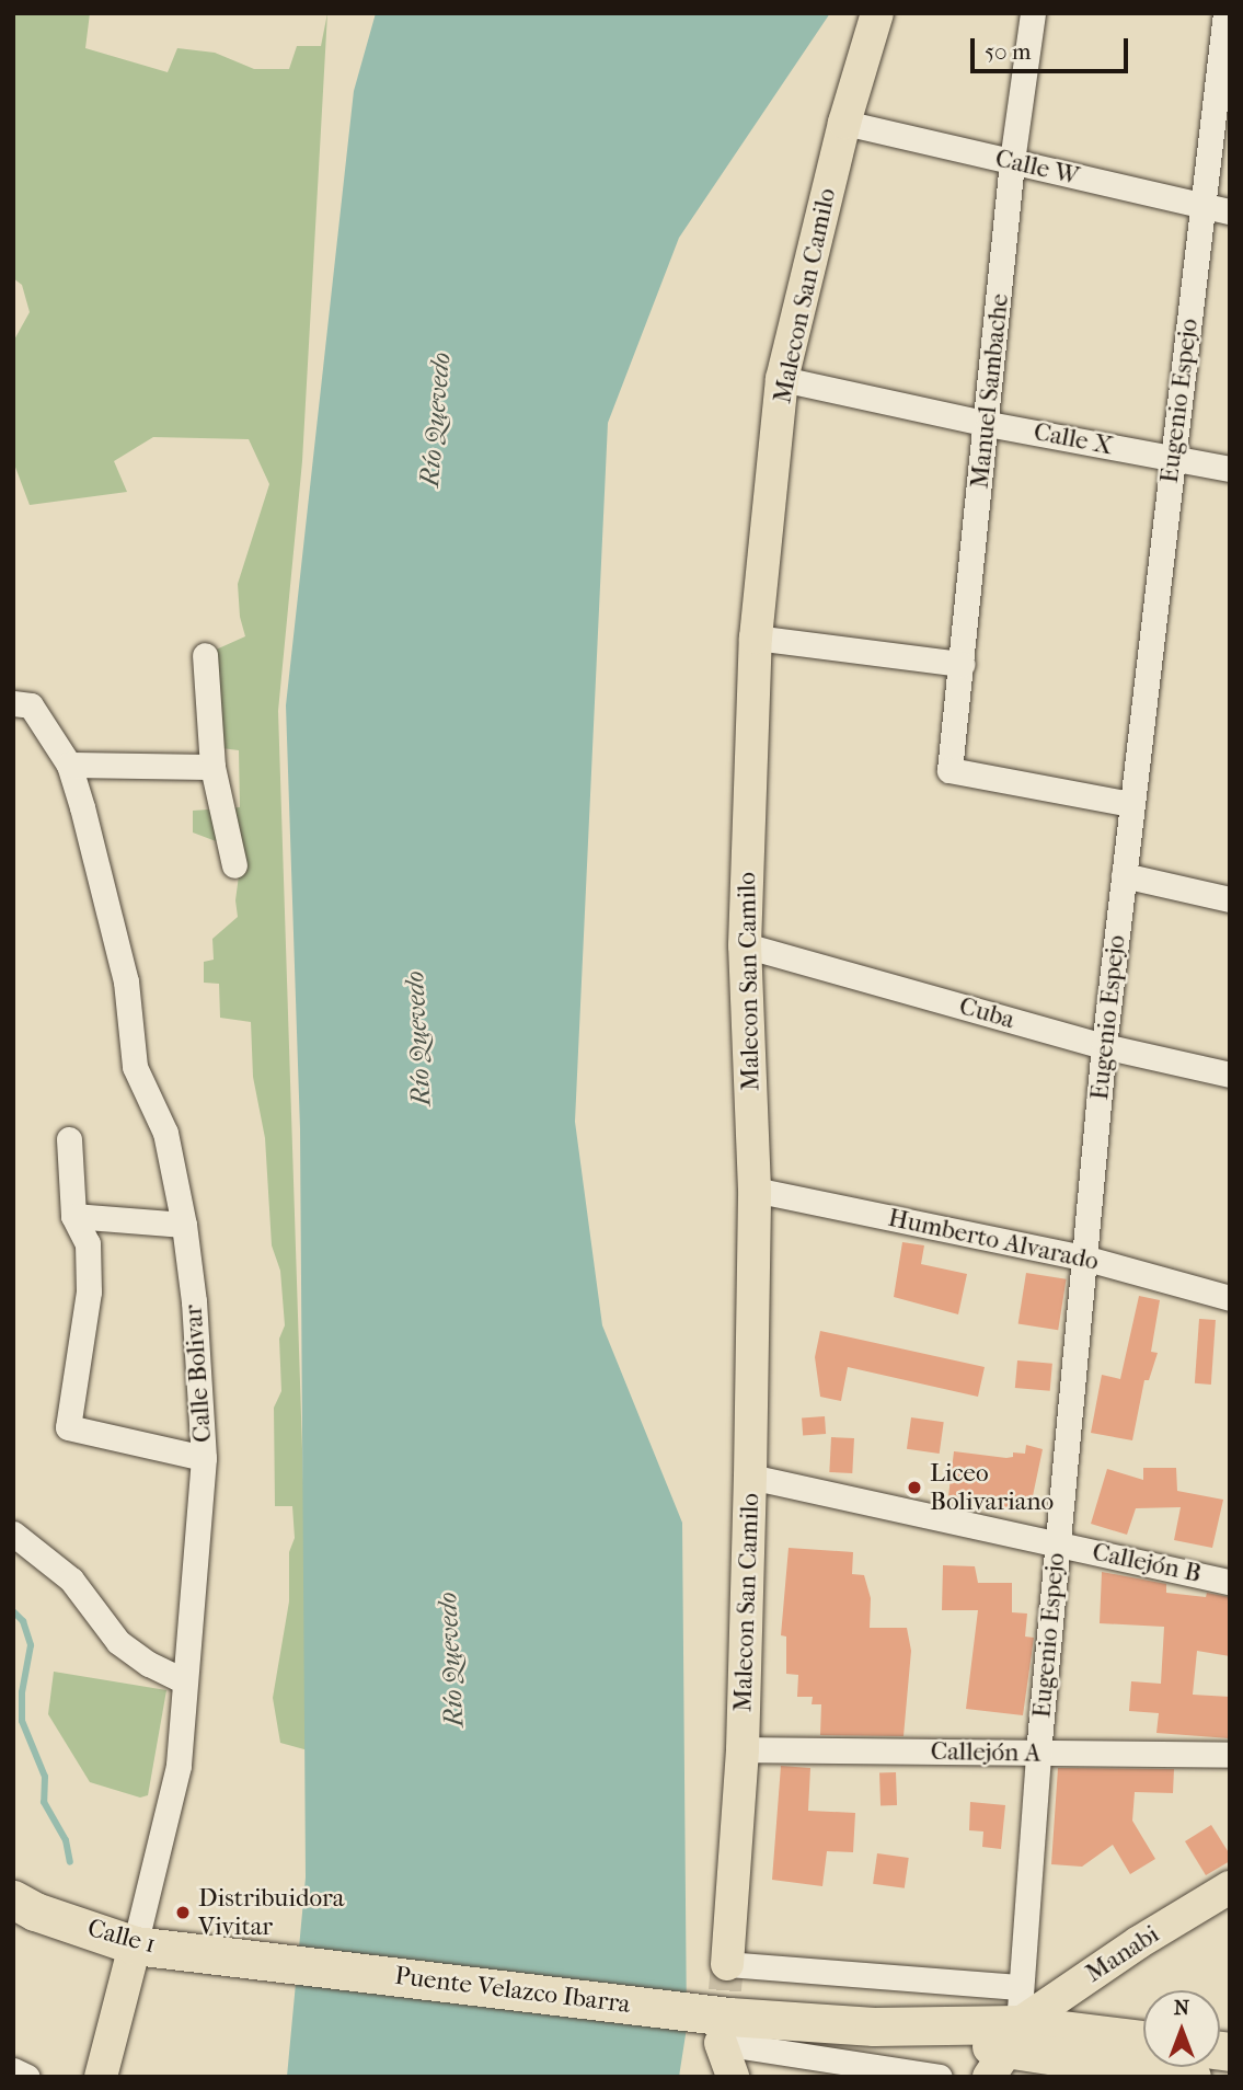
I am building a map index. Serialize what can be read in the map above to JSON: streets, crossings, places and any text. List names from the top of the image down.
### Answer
{
  "streets": {
    "highway": ["Calle 1", "Puente Velazco Ibarra"],
    "main road": ["Malecon San Camilo", "Calle Bolivar", "Manabi"],
    "street": [
      "Calle W",
      "Manuel Sambache",
      "Eugenio Espejo",
      "Calle X",
      "Cuba",
      "Humberto Alvarado",
      "Callejón B",
      "Callejón A"
    ]
  },
  "crossings": [
    ["Calle W", "Malecon San Camilo"],
    ["Calle W", "Manuel Sambache"],
    ["Calle W", "Eugenio Espejo"],
    ["Malecon San Camilo", "Calle X"],
    ["Malecon San Camilo", "Cuba"],
    ["Malecon San Camilo", "Humberto Alvarado"],
    ["Malecon San Camilo", "Callejón B"],
    ["Malecon San Camilo", "Callejón A"],
    ["Manuel Sambache", "Eugenio Espejo"],
    ["Manuel Sambache", "Calle X"],
    ["Eugenio Espejo", "Calle X"],
    ["Eugenio Espejo", "Cuba"],
    ["Eugenio Espejo", "Humberto Alvarado"],
    ["Eugenio Espejo", "Callejón B"],
    ["Eugenio Espejo", "Callejón A"],
    ["Eugenio Espejo", "Manabi"],
    ["Eugenio Espejo", "Puente Velazco Ibarra"],
    ["Calle Bolivar", "Calle 1"],
    ["Calle 1", "Puente Velazco Ibarra"],
    ["Manabi", "Puente Velazco Ibarra"]
  ],
  "water": ["Río Quevedo"],
  "places": ["Liceo Bolivariano", "Distribuidora Vivitar"],
  "scale_bar": "50 m",
  "north": "top"
}
